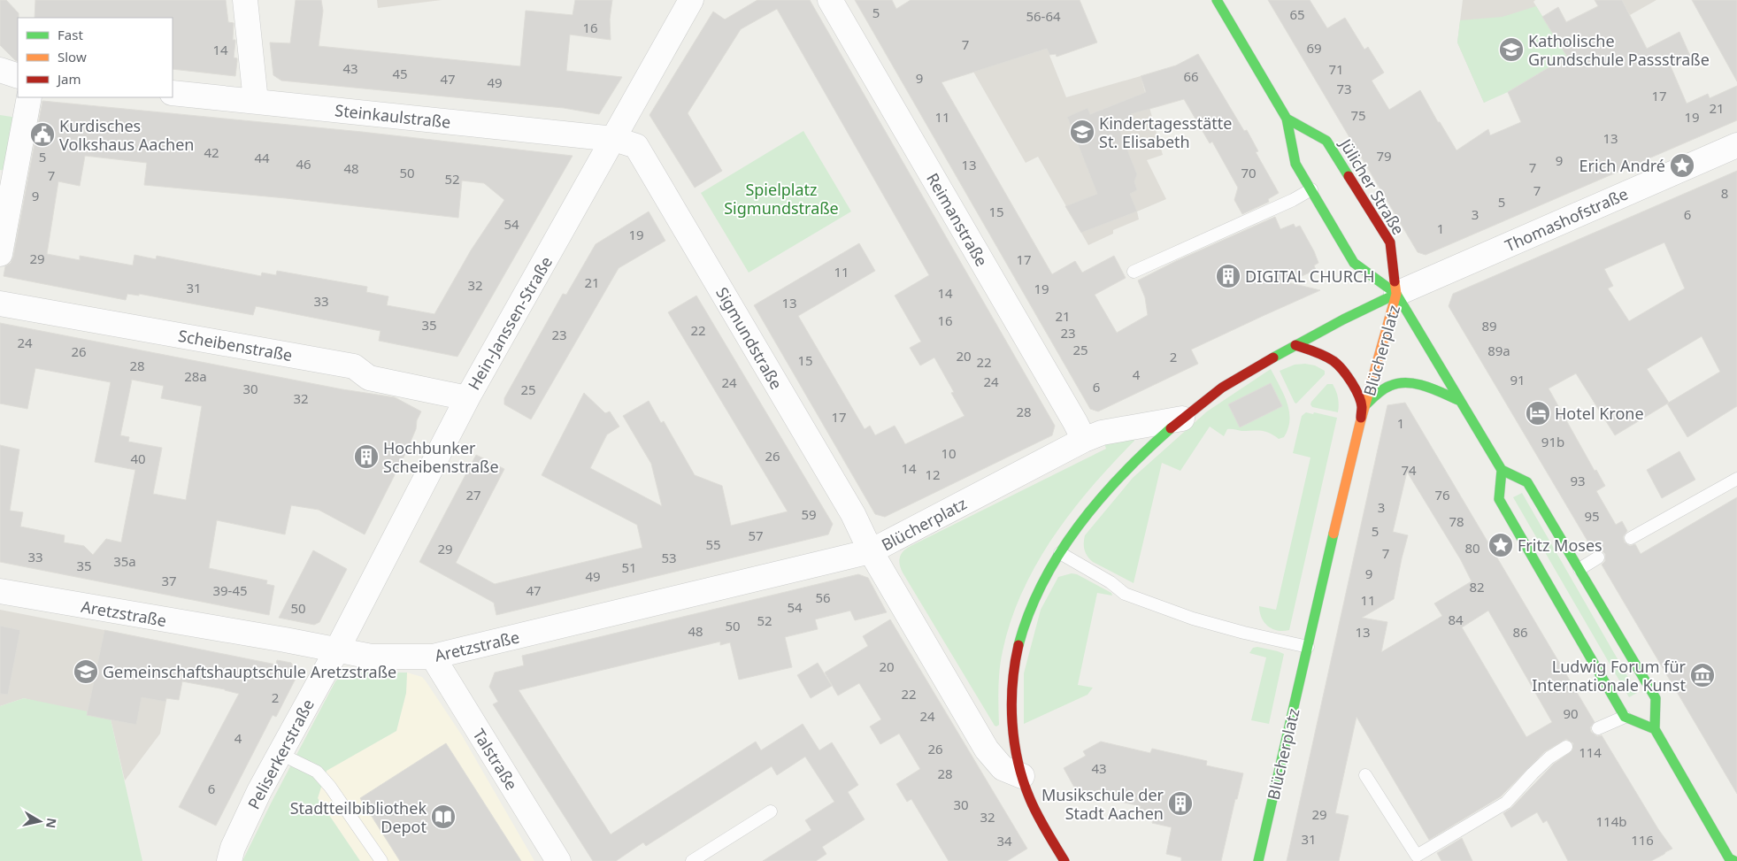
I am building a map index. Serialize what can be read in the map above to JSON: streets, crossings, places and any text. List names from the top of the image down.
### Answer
{
  "streets": {
    "main road": ["Jülicher Straße", "Blücherplatz"],
    "street": [
      "Steinkaulstraße",
      "Reimanstraße",
      "Thomashofstraße",
      "Hein-Janssen-Straße",
      "Sigmundstraße",
      "Scheibenstraße",
      "Aretzstraße",
      "Peliserkerstraße",
      "Talstraße"
    ]
  },
  "crossings": [
    ["Steinkaulstraße", "Hein-Janssen-Straße"],
    ["Steinkaulstraße", "Sigmundstraße"],
    ["Jülicher Straße", "Thomashofstraße"],
    ["Jülicher Straße", "Blücherplatz"],
    ["Reimanstraße", "Blücherplatz"],
    ["Thomashofstraße", "Blücherplatz"],
    ["Hein-Janssen-Straße", "Sigmundstraße"],
    ["Hein-Janssen-Straße", "Scheibenstraße"],
    ["Hein-Janssen-Straße", "Aretzstraße"],
    ["Hein-Janssen-Straße", "Peliserkerstraße"],
    ["Sigmundstraße", "Blücherplatz"],
    ["Sigmundstraße", "Aretzstraße"],
    ["Blücherplatz", "Aretzstraße"],
    ["Aretzstraße", "Peliserkerstraße"],
    ["Aretzstraße", "Talstraße"]
  ],
  "parks": ["Spielplatz Sigmundstraße"],
  "places": {
    "school or university": ["Katholische Grundschule Passstraße", "Kindertagesstätte St. Elisabeth", "Gemeinschaftshauptschule Aretzstraße"],
    "public building": ["Kurdisches Volkshaus Aachen"],
    "place": ["Erich André", "Fritz Moses"],
    "building": ["DIGITAL CHURCH", "Hochbunker Scheibenstraße", "Musikschule der Stadt Aachen"],
    "hotel": ["Hotel Krone"],
    "museum": ["Ludwig Forum für Internationale Kunst"],
    "library": ["Stadtteilbibliothek Depot"]
  },
  "house_numbers": [
    "5",
    "65",
    "56-64",
    "16",
    "7",
    "69",
    "14",
    "43",
    "71",
    "45",
    "66",
    "9",
    "47",
    "49",
    "73",
    "17",
    "21",
    "75",
    "11",
    "19",
    "13",
    "42",
    "79",
    "5",
    "44",
    "9",
    "46",
    "13",
    "7",
    "48",
    "50",
    "70",
    "7",
    "52",
    "7",
    "8",
    "9",
    "5",
    "15",
    "3",
    "6",
    "54",
    "1",
    "19",
    "29",
    "17",
    "11",
    "21",
    "32",
    "31",
    "19",
    "14",
    "33",
    "13",
    "21",
    "16",
    "35",
    "89",
    "22",
    "23",
    "23",
    "24",
    "25",
    "89a",
    "26",
    "20",
    "2",
    "15",
    "22",
    "28",
    "4",
    "28a",
    "91",
    "24",
    "24",
    "6",
    "30",
    "25",
    "32",
    "28",
    "17",
    "1",
    "91b",
    "10",
    "26",
    "40",
    "14",
    "74",
    "12",
    "93",
    "27",
    "76",
    "3",
    "59",
    "95",
    "78",
    "5",
    "57",
    "55",
    "80",
    "29",
    "7",
    "33",
    "53",
    "35a",
    "35",
    "51",
    "9",
    "49",
    "37",
    "82",
    "39-45",
    "47",
    "56",
    "11",
    "54",
    "50",
    "84",
    "52",
    "50",
    "48",
    "13",
    "86",
    "20",
    "22",
    "2",
    "90",
    "24",
    "4",
    "26",
    "114",
    "43",
    "28",
    "6",
    "30",
    "29",
    "32",
    "114b",
    "31",
    "116",
    "34"
  ],
  "legend": ["Fast", "Slow", "Jam"],
  "north": "right"
}
